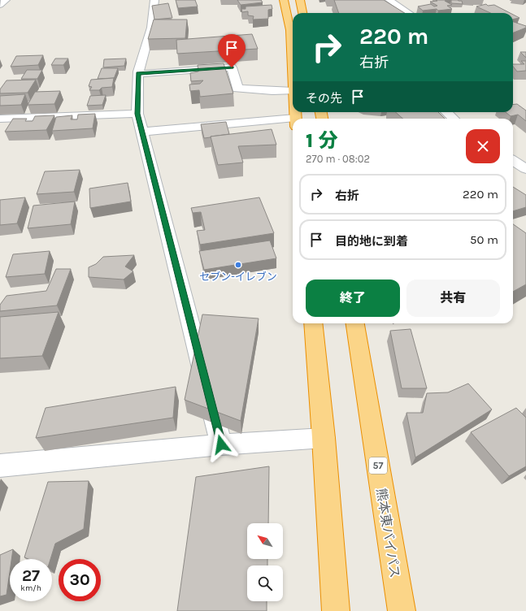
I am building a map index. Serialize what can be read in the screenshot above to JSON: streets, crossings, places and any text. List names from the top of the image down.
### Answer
{
  "streets": {
    "highway": ["57", "熊本東バイパス"]
  },
  "places": ["セブン-イレブン"],
  "north": "top left",
  "page": {
    "turn": ["220 m", "右折"],
    "then": "その先",
    "heading": ["1 分", "270 m · 08:02"],
    "list": [
      {
        "name": "右折",
        "value": "220 m"
      },
      {
        "name": "目的地に到着",
        "value": "50 m"
      }
    ],
    "buttons": ["終了", "共有"],
    "speed": "27 km/h",
    "limit": "30"
  }
}
